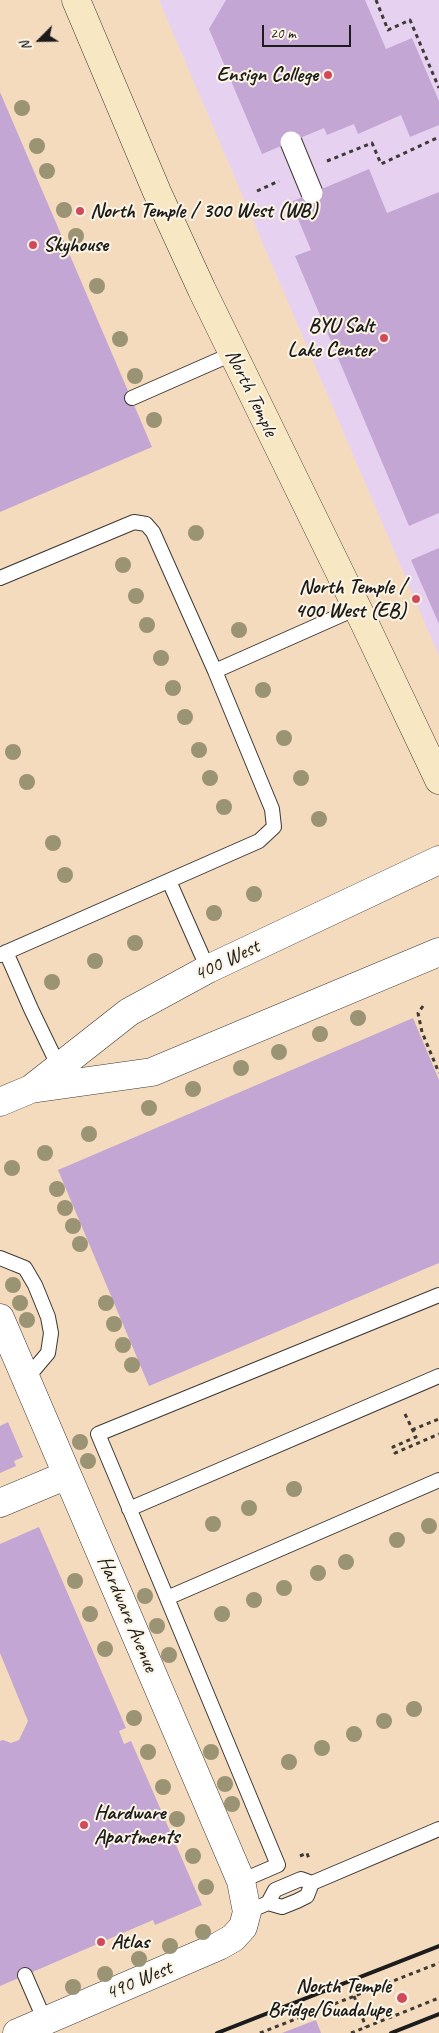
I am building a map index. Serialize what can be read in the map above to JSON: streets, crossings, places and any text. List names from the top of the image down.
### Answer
{
  "streets": {
    "main road": ["North Temple"],
    "street": ["400 West", "Hardware Avenue", "490 West"]
  },
  "crossings": [
    ["Hardware Avenue", "490 West"]
  ],
  "places": [
    "Ensign College",
    "North Temple / 300 West (WB)",
    "Skyhouse",
    "BYU Salt Lake Center",
    "North Temple / 400 West (EB)",
    "Hardware Apartments",
    "Atlas",
    "North Temple Bridge/Guadalupe"
  ],
  "scale_bar": "20 m",
  "north": "bottom left"
}
